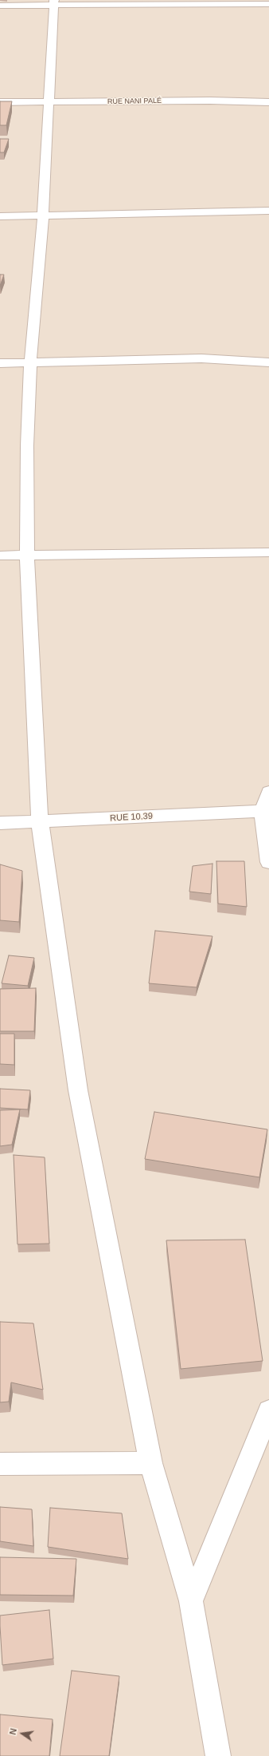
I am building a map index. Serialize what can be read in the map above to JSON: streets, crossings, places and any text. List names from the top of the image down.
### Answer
{
  "streets": {
    "street": ["RUE NANI PALÉ", "RUE 10.39"]
  },
  "north": "left"
}
